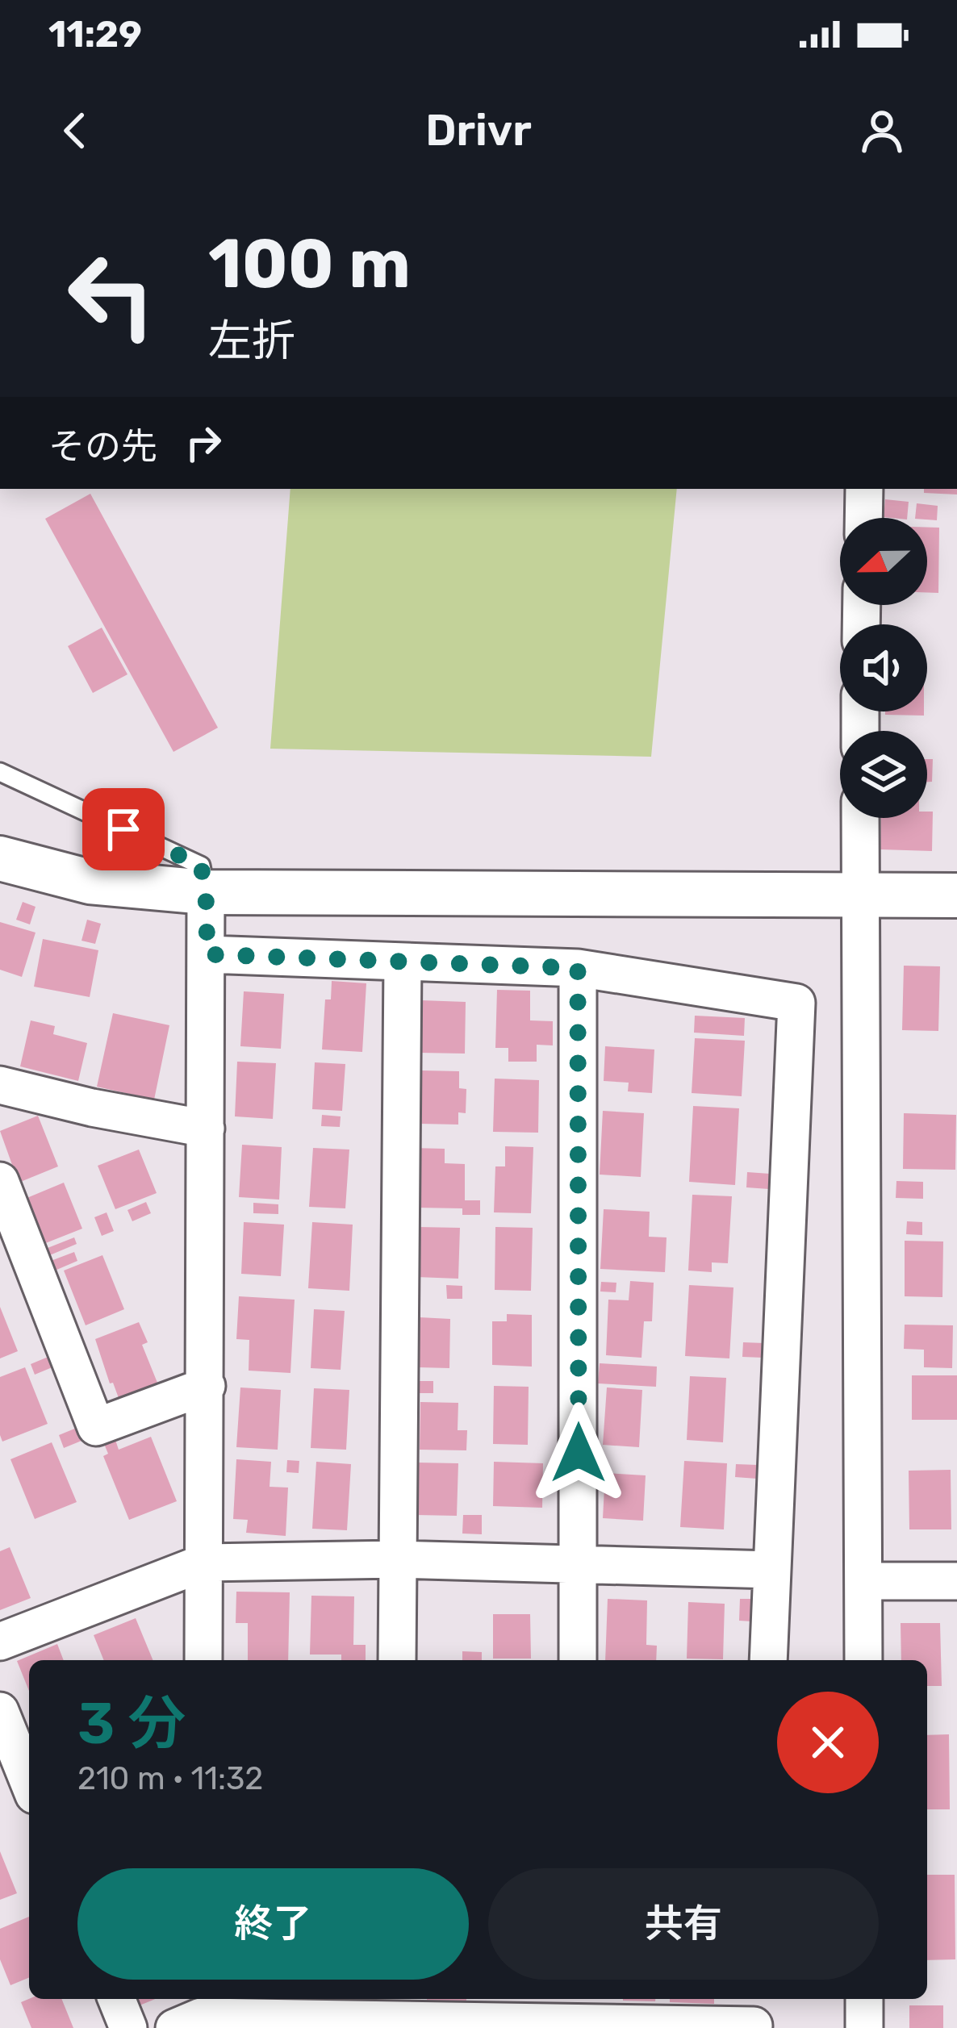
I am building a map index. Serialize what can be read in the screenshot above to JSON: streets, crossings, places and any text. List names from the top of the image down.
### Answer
{
  "north": "left",
  "page": {
    "status": "11:29",
    "header": "Drivr",
    "turn": ["100 m", "左折"],
    "then": "その先",
    "heading": ["3 分", "210 m · 11:32"],
    "buttons": ["終了", "共有"]
  }
}
